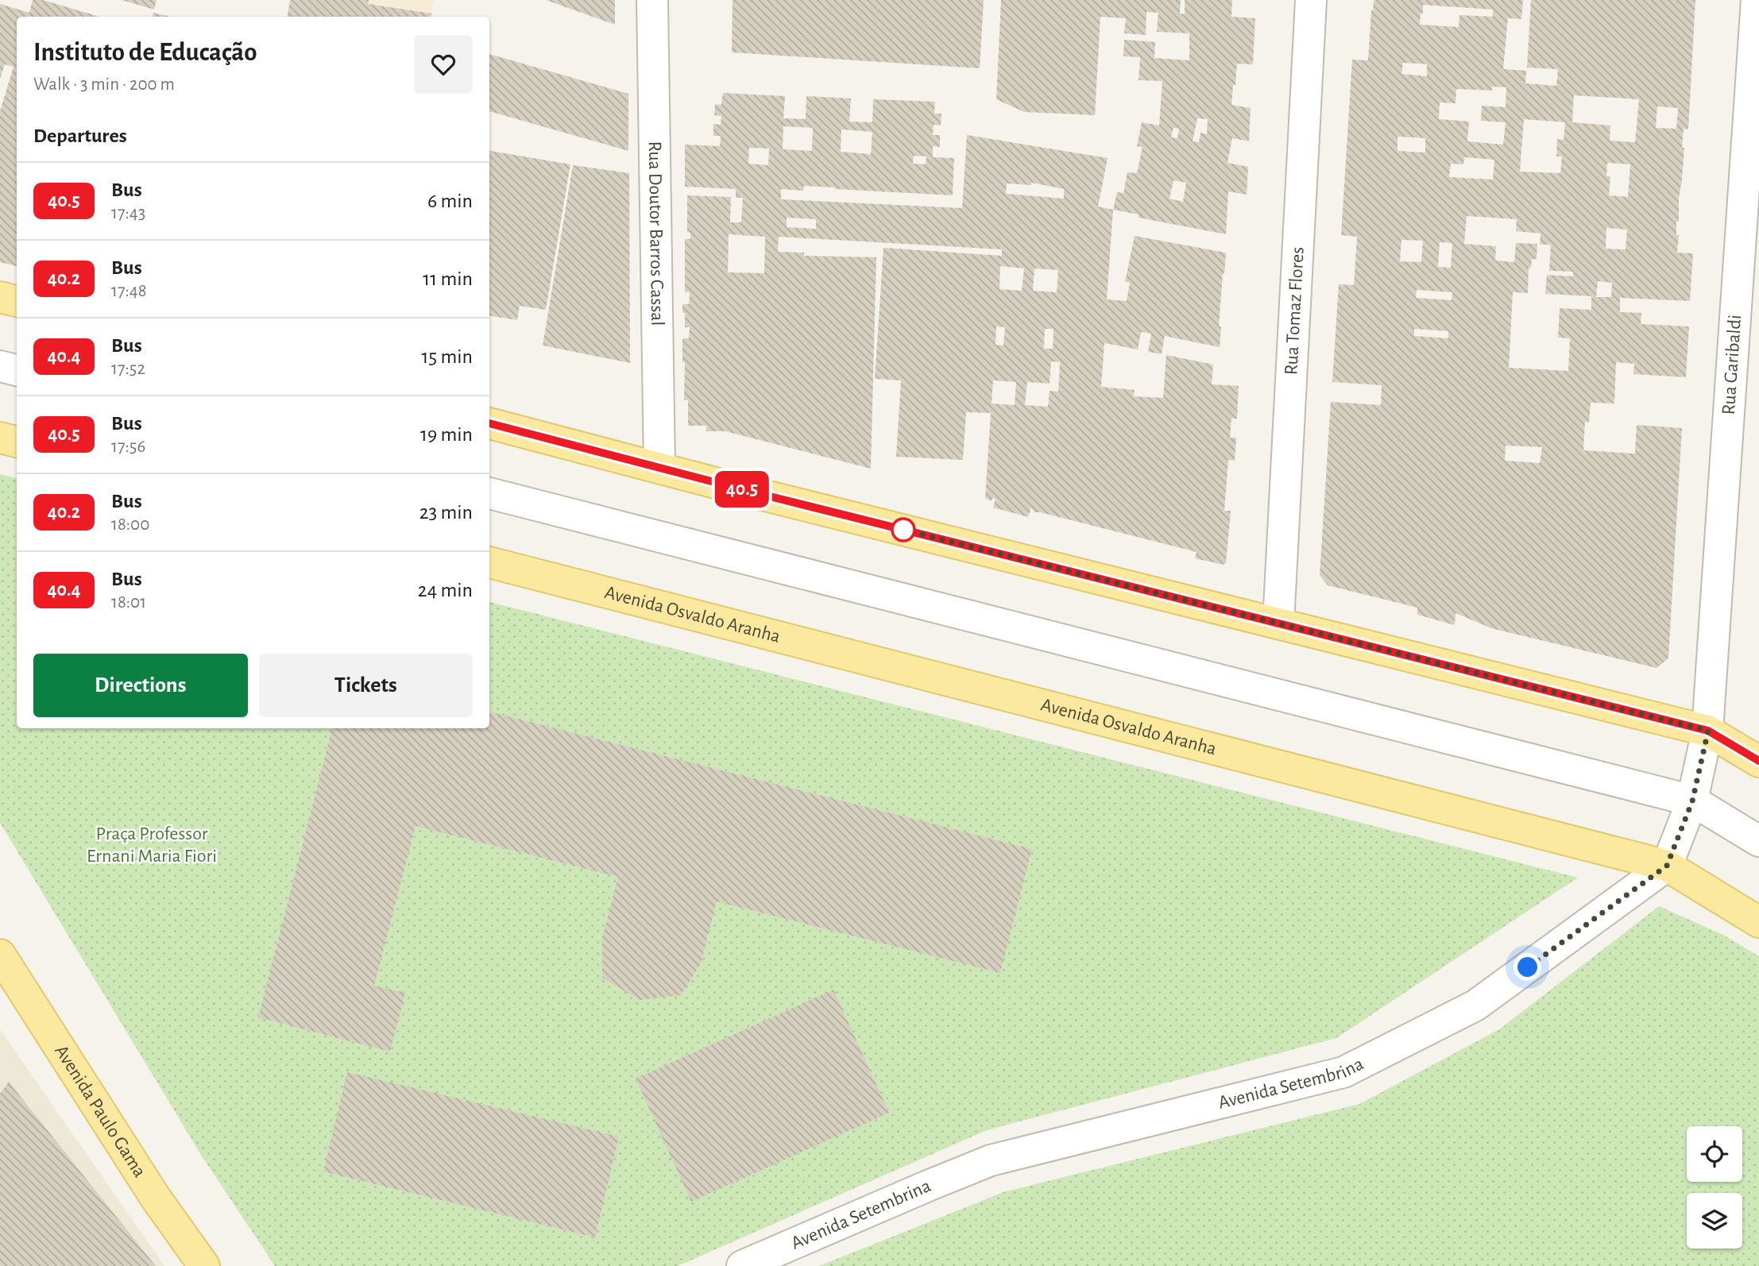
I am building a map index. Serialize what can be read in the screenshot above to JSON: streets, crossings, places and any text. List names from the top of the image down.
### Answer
{
  "streets": {
    "main road": ["Avenida Osvaldo Aranha", "Avenida Paulo Gama"],
    "street": [
      "Rua Doutor Barros Cassal",
      "Rua Tomaz Flores",
      "Rua Garibaldi",
      "Avenida Setembrina"
    ]
  },
  "crossings": [
    ["Avenida Osvaldo Aranha", "Avenida Setembrina"]
  ],
  "parks": ["Praça Professor Ernani Maria Fiori"],
  "lines": ["bus line 40.5"],
  "page": {
    "on_map": "40.5",
    "heading": [
      ["Instituto de Educação", "Walk · 3 min · 200 m"],
      "Departures"
    ],
    "list": [
      {
        "mark": "40.5",
        "name": "Bus",
        "note": "17:43",
        "value": "6 min"
      },
      {
        "mark": "40.2",
        "name": "Bus",
        "note": "17:48",
        "value": "11 min"
      },
      {
        "mark": "40.4",
        "name": "Bus",
        "note": "17:52",
        "value": "15 min"
      },
      {
        "mark": "40.5",
        "name": "Bus",
        "note": "17:56",
        "value": "19 min"
      },
      {
        "mark": "40.2",
        "name": "Bus",
        "note": "18:00",
        "value": "23 min"
      },
      {
        "mark": "40.4",
        "name": "Bus",
        "note": "18:01",
        "value": "24 min"
      }
    ],
    "buttons": ["Directions", "Tickets"]
  }
}
